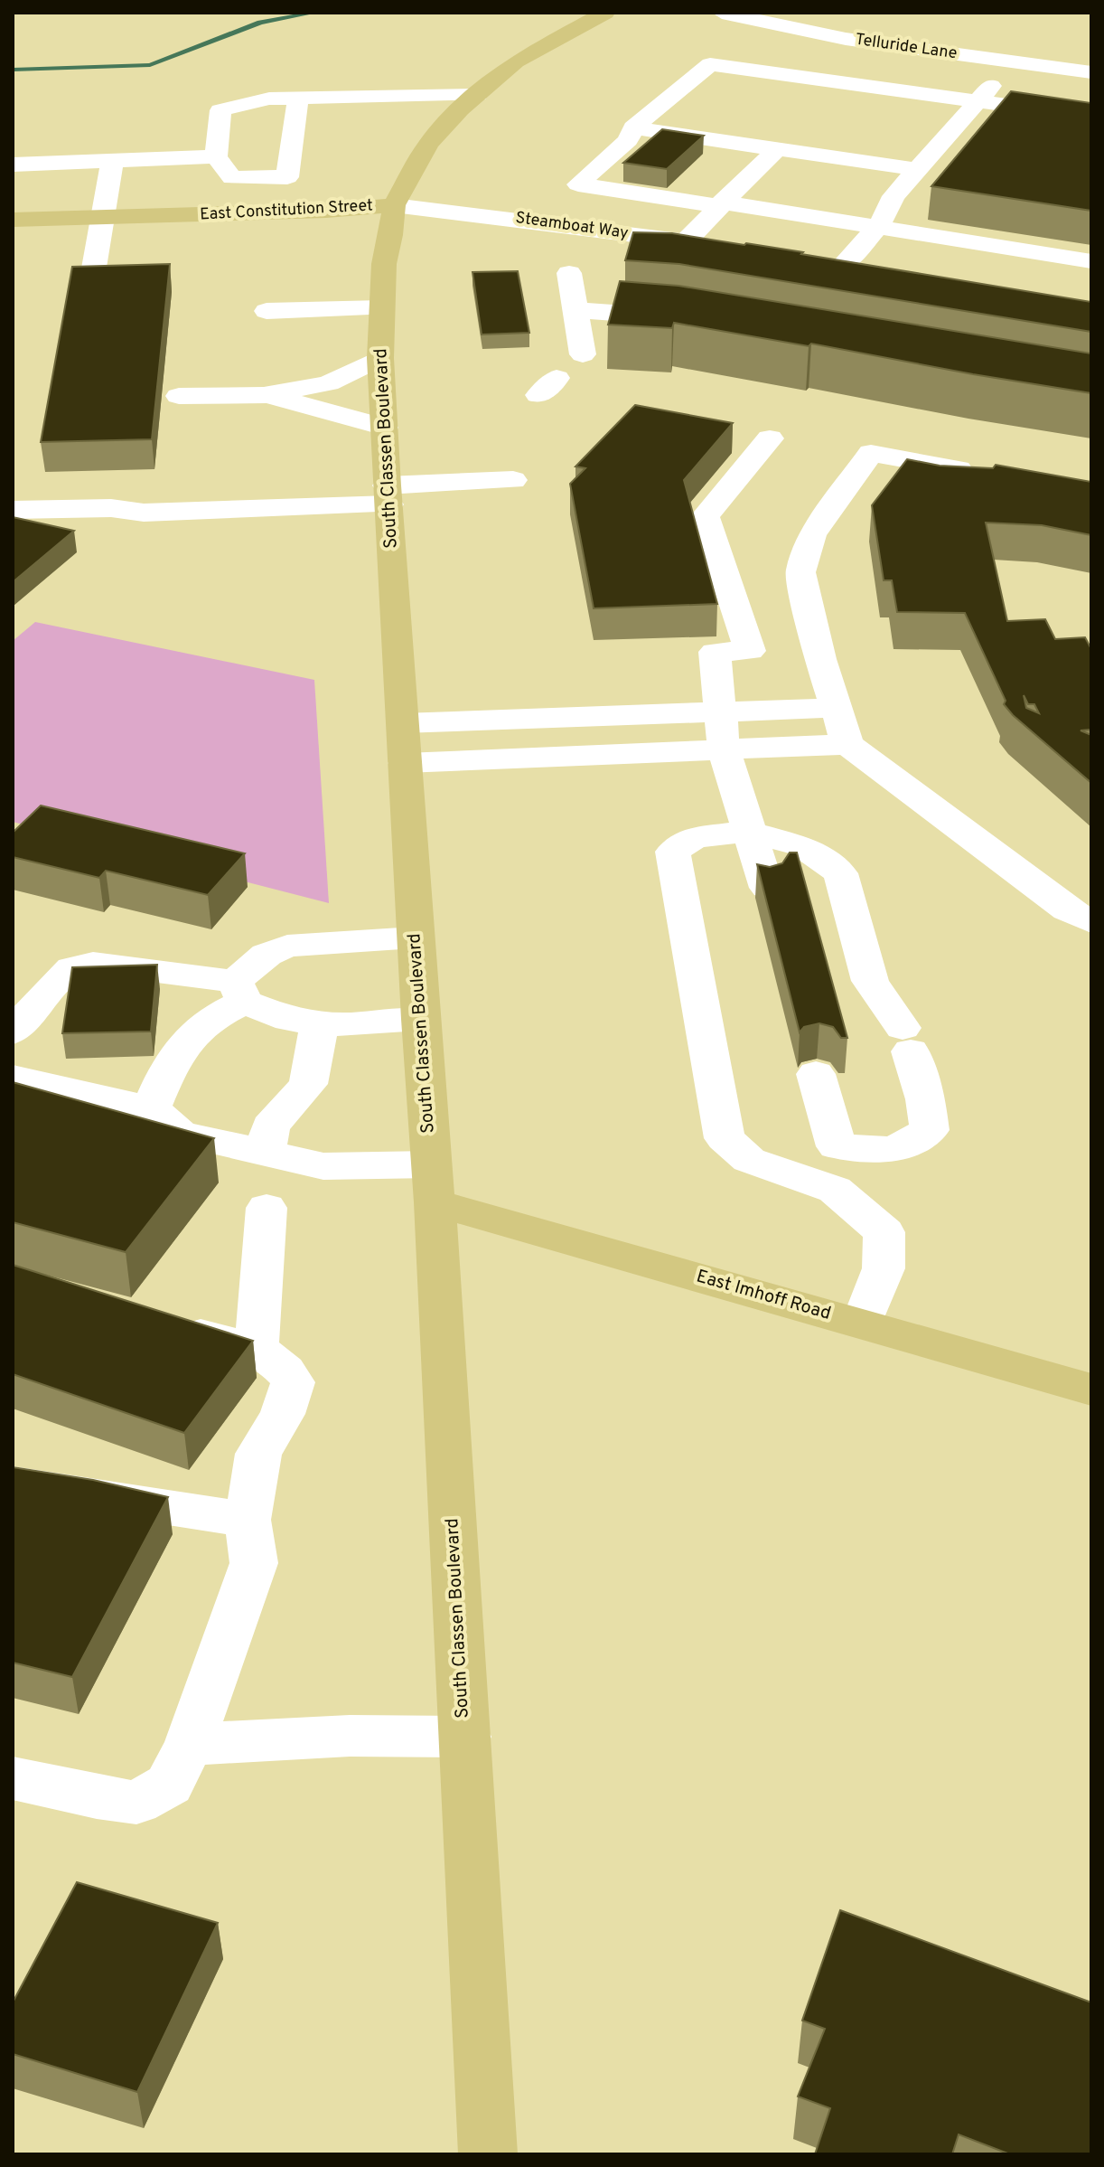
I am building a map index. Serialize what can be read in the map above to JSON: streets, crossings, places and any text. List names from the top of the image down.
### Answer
{
  "streets": {
    "main road": ["East Constitution Street", "South Classen Boulevard", "East Imhoff Road"],
    "street": ["Telluride Lane", "Steamboat Way"]
  },
  "crossings": [
    ["East Constitution Street", "Steamboat Way"],
    ["East Constitution Street", "South Classen Boulevard"],
    ["Steamboat Way", "South Classen Boulevard"],
    ["South Classen Boulevard", "East Imhoff Road"]
  ]
}
